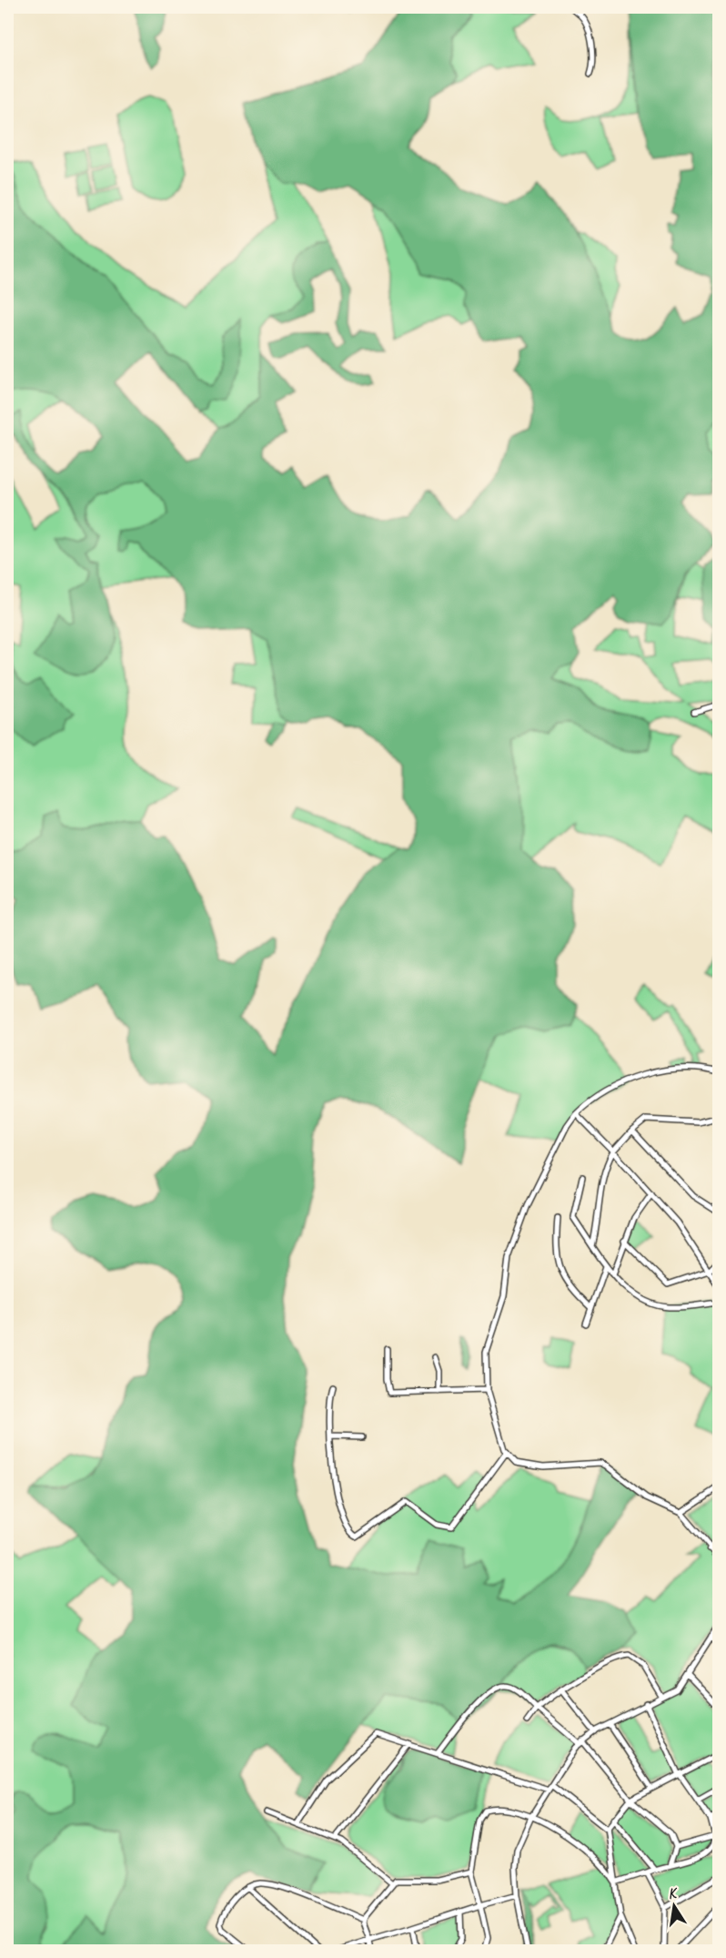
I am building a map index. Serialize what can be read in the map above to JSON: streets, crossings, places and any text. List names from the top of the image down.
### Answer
{
  "north": "top"
}
